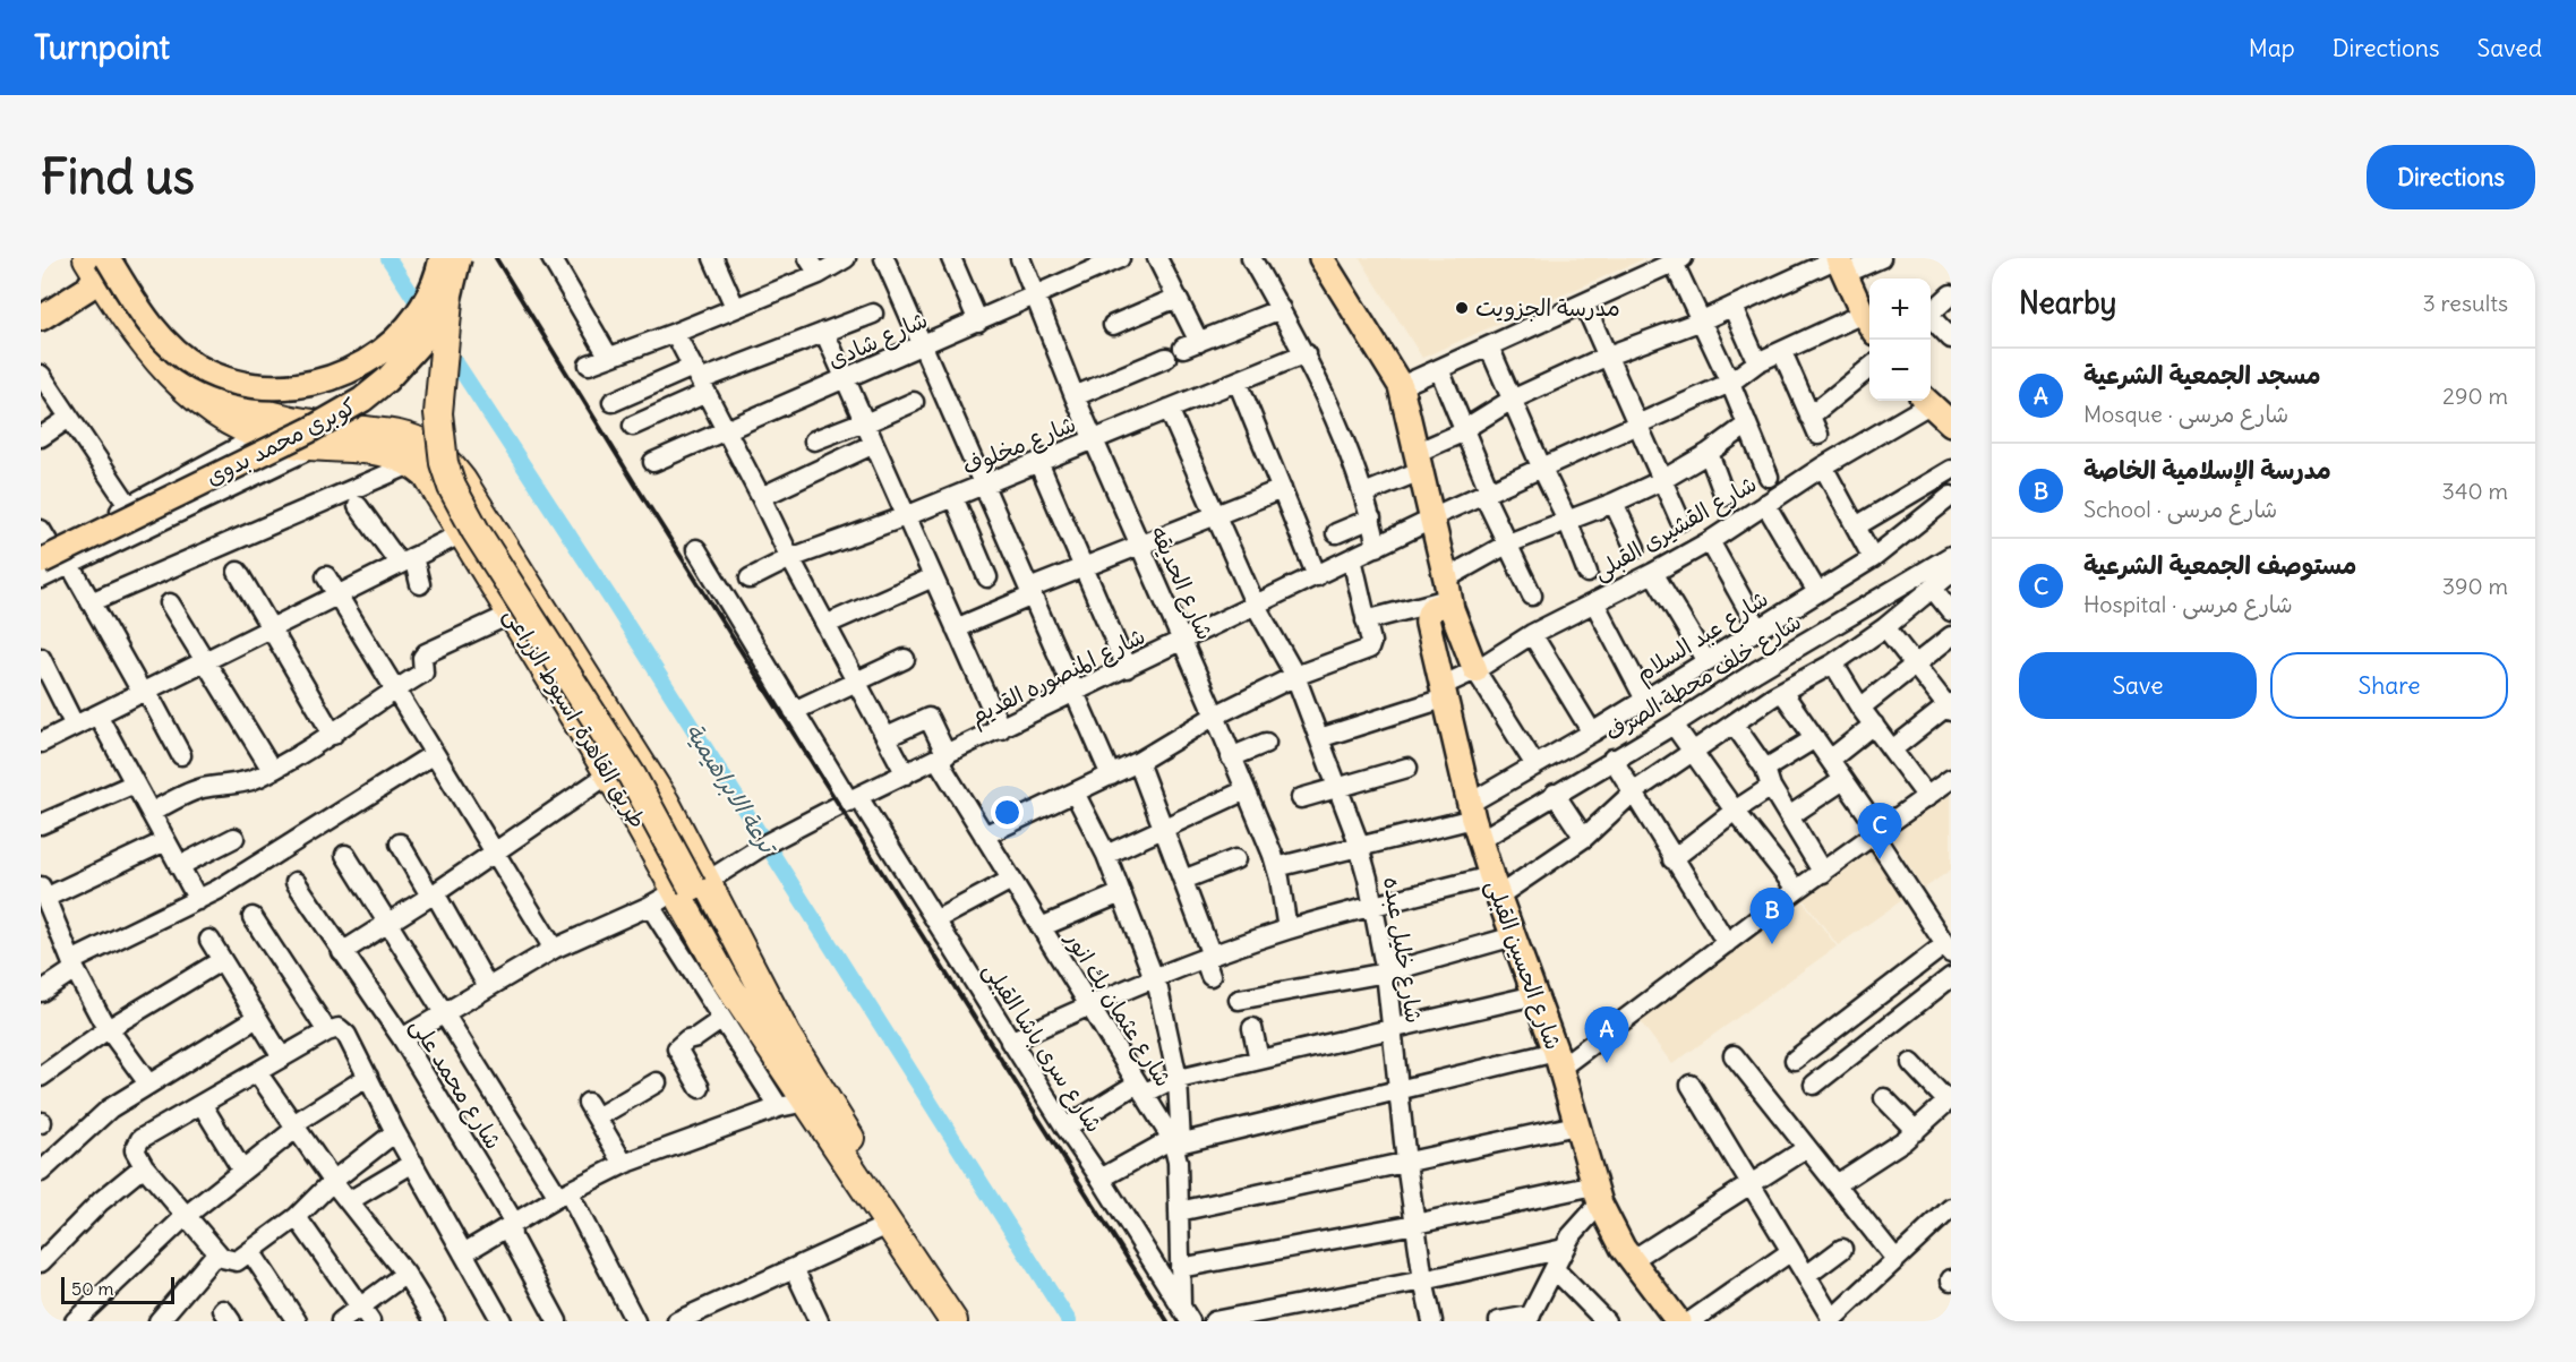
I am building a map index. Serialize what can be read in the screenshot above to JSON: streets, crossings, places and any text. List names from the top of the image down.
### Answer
{
  "streets": {
    "highway": ["طريق القاهرة, اسيوط الزراعى"],
    "main road": ["كوبرى محمد بدوى", "شارع الحسين القبلى"],
    "street": [
      "شارع شادى",
      "شارع مخلوف",
      "شارع القشيرى القبلى",
      "شارع الحديقه",
      "شارع عبد السلام",
      "شارع المنصوره القديم",
      "شارع خلف محطة الصرف",
      "شارع خليل عبده",
      "شارع عثمان بك انور",
      "شارع سرى باشا القبلى",
      "شارع محمد على"
    ]
  },
  "crossings": [
    ["شارع شادى", "شارع الحديقه"],
    ["شارع مخلوف", "شارع الحديقه"],
    ["شارع مخلوف", "شارع خليل عبده"],
    ["شارع القشيرى القبلى", "شارع خليل عبده"],
    ["شارع القشيرى القبلى", "شارع الحسين القبلى"],
    ["شارع الحديقه", "شارع المنصوره القديم"],
    ["شارع عبد السلام", "شارع خلف محطة الصرف"],
    ["شارع عبد السلام", "شارع الحسين القبلى"],
    ["شارع المنصوره القديم", "طريق القاهرة, اسيوط الزراعى"],
    ["شارع المنصوره القديم", "شارع خليل عبده"],
    ["شارع المنصوره القديم", "شارع عثمان بك انور"],
    ["شارع المنصوره القديم", "شارع سرى باشا القبلى"],
    ["شارع المنصوره القديم", "شارع محمد على"],
    ["شارع خلف محطة الصرف", "شارع الحسين القبلى"],
    ["شارع عثمان بك انور", "شارع سرى باشا القبلى"]
  ],
  "water": ["ترعة الابراهيمية"],
  "places": ["مدرسة الجزويت"],
  "scale_bar": "50 m",
  "page": {
    "header": "Turnpoint",
    "nav": ["Map", "Directions", "Saved"],
    "buttons": [
      "Directions",
      ["Save", "Share"]
    ],
    "title": "Find us",
    "heading": ["Nearby", "3 results"],
    "map_buttons": ["+", "−"],
    "list": [
      {
        "mark": "A",
        "name": "مسجد الجمعية الشرعية",
        "note": "Mosque · شارع مرسى",
        "value": "290 m"
      },
      {
        "mark": "B",
        "name": "مدرسة الإسلامية الخاصة",
        "note": "School · شارع مرسى",
        "value": "340 m"
      },
      {
        "mark": "C",
        "name": "مستوصف الجمعية الشرعية",
        "note": "Hospital · شارع مرسى",
        "value": "390 m"
      }
    ],
    "pins": ["C", "B", "A"],
    "scale": "50 m"
  }
}
